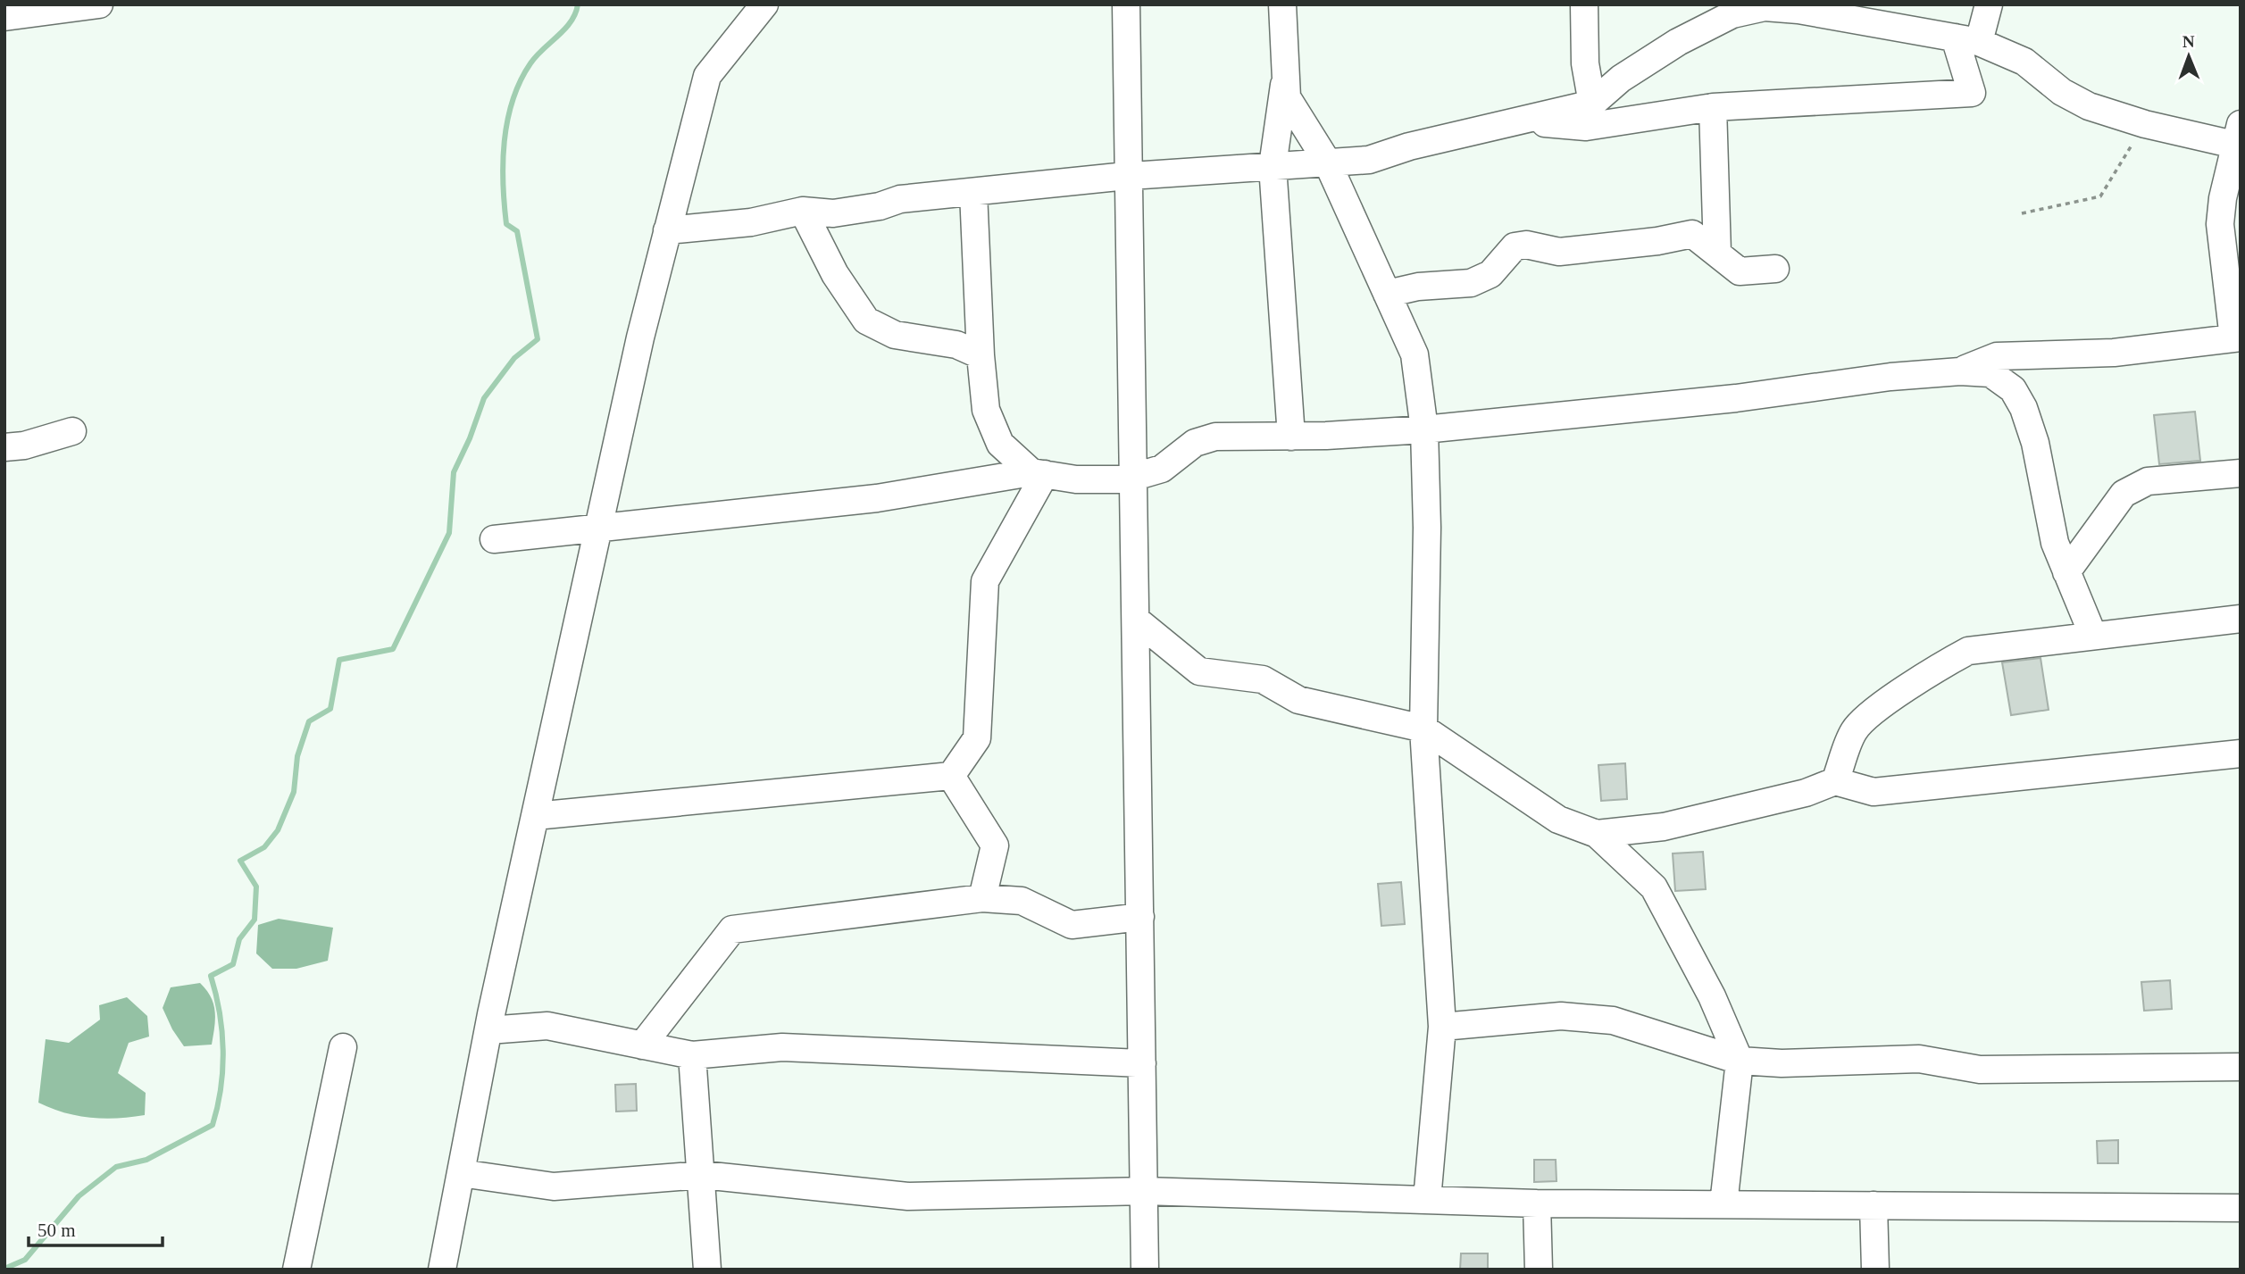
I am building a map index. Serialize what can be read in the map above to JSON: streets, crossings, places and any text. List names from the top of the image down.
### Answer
{
  "scale_bar": "50 m",
  "north": "top"
}
